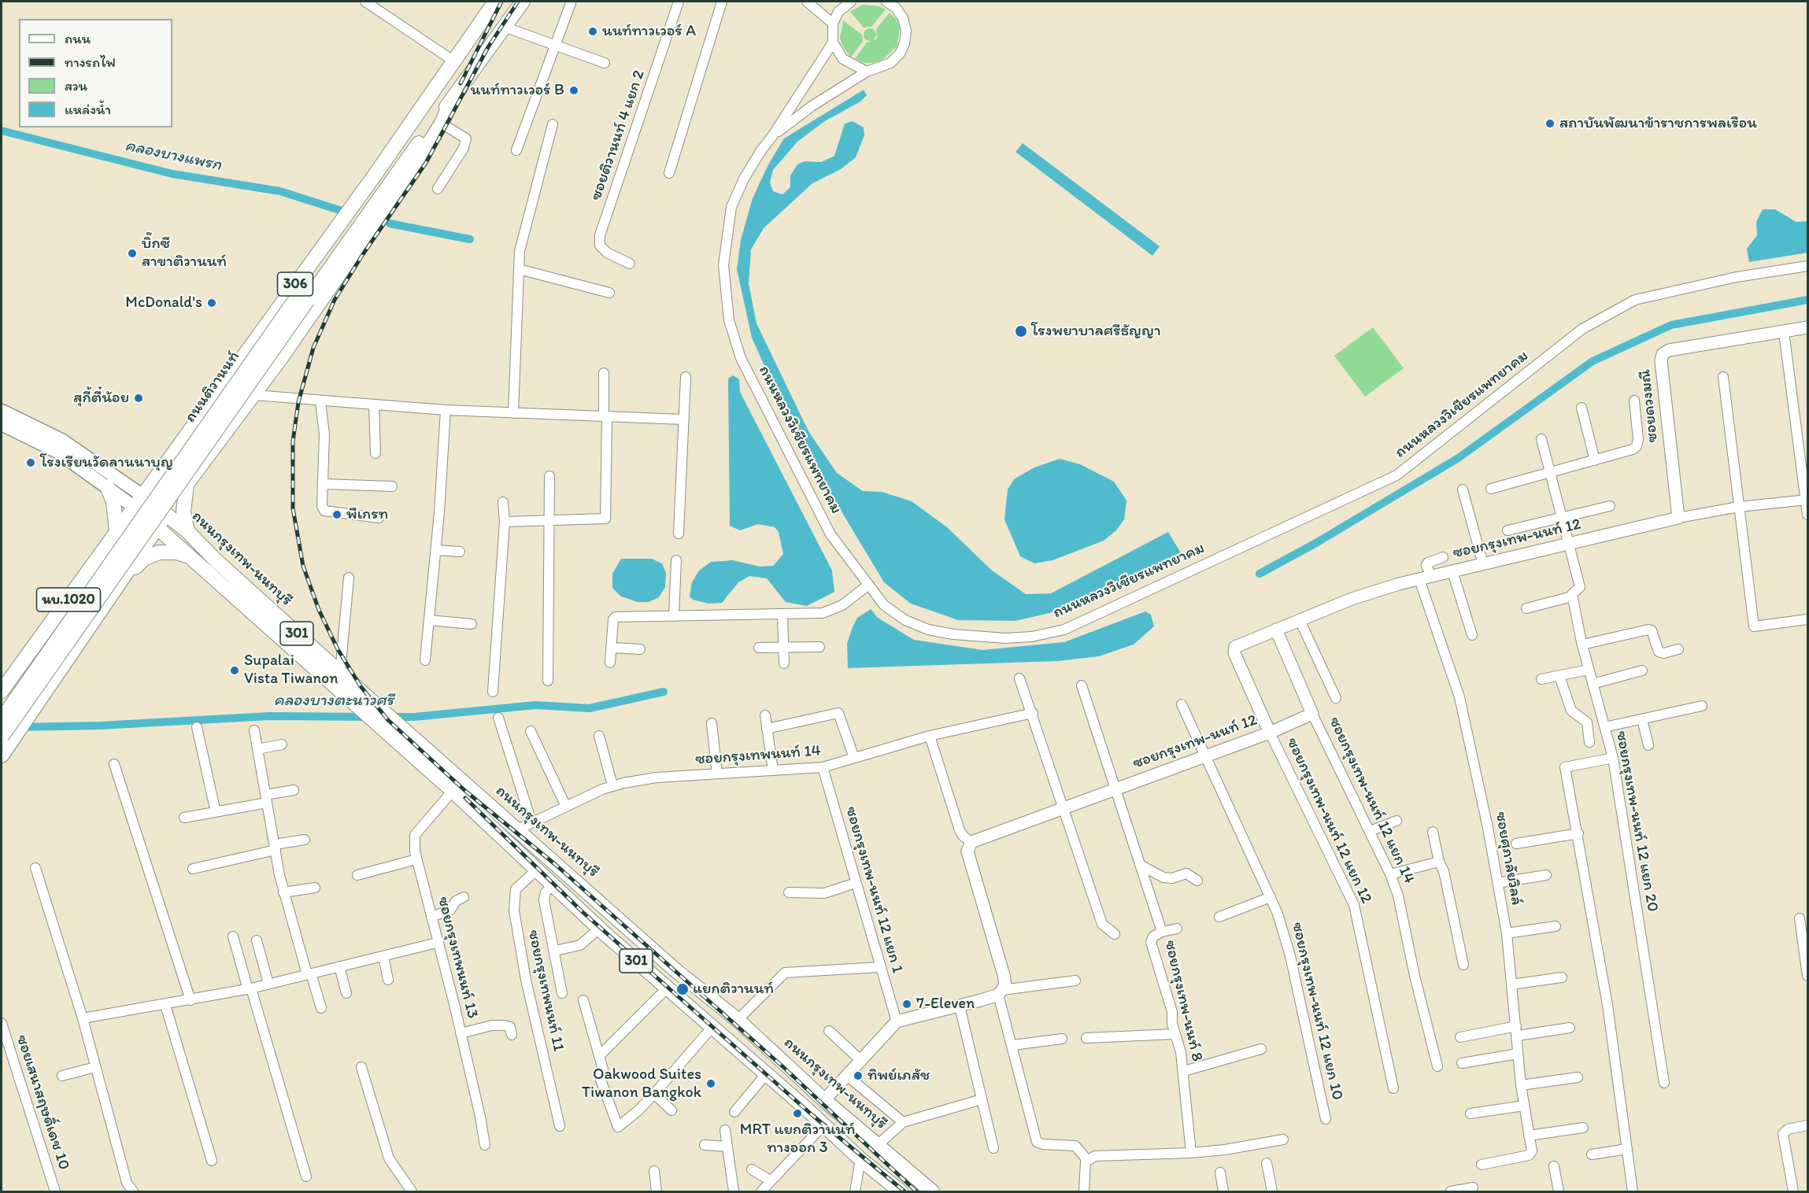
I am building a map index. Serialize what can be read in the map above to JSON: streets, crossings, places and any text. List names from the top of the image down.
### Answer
{
  "streets": {
    "main road": [
      "306",
      "ถนนติวานนท์",
      "ถนนกรุงเทพ-นนทบุรี",
      "นบ.1020",
      "301"
    ],
    "street": [
      "ซอยติวานนท์ 4 แยก 2",
      "ถนนหลวงวิเชียรแพทยาคม",
      "ซอยดวงมณี",
      "ซอยกรุงเทพ-นนท์ 12",
      "ซอยกรุงเทพนนท์ 14",
      "ซอยกรุงเทพ-นนท์ 12 แยก 14",
      "ซอยกรุงเทพ-นนท์ 12 แยก 12",
      "ซอยกรุงเทพ-นนท์ 12 แยก 20",
      "ซอยศุภาลัยวิลล์",
      "ซอยกรุงเทพ-นนท์ 12 แยก 1",
      "ซอยกรุงเทพนนท์ 13",
      "ซอยกรุงเทพนนท์ 11",
      "ซอยกรุงเทพ-นนท์ 8",
      "ซอยกรุงเทพ-นนท์ 12 แยก 10",
      "ซอยเสนาสฤษดิ์เดช 10"
    ]
  },
  "crossings": [
    ["ถนนติวานนท์", "ถนนกรุงเทพ-นนทบุรี"],
    ["ถนนติวานนท์", "นบ.1020"],
    ["ซอยดวงมณี", "ซอยกรุงเทพ-นนท์ 12"],
    ["ซอยกรุงเทพ-นนท์ 12", "ซอยกรุงเทพ-นนท์ 12 แยก 14"],
    ["ซอยกรุงเทพ-นนท์ 12", "ซอยกรุงเทพ-นนท์ 12 แยก 12"],
    ["ซอยกรุงเทพ-นนท์ 12", "ซอยกรุงเทพ-นนท์ 12 แยก 20"],
    ["ซอยกรุงเทพ-นนท์ 12", "ซอยศุภาลัยวิลล์"],
    ["ซอยกรุงเทพ-นนท์ 12", "ซอยกรุงเทพ-นนท์ 12 แยก 10"],
    ["ถนนกรุงเทพ-นนทบุรี", "นบ.1020"],
    ["ถนนกรุงเทพ-นนทบุรี", "ซอยกรุงเทพนนท์ 14"],
    ["ถนนกรุงเทพ-นนทบุรี", "ซอยกรุงเทพนนท์ 13"],
    ["ถนนกรุงเทพ-นนทบุรี", "ซอยกรุงเทพนนท์ 11"],
    ["ซอยกรุงเทพนนท์ 14", "ซอยกรุงเทพ-นนท์ 12 แยก 1"],
    ["ซอยกรุงเทพ-นนท์ 12 แยก 14", "ซอยกรุงเทพ-นนท์ 12 แยก 12"]
  ],
  "water": ["คลองบางแพรก", "คลองบางตะนาวศรี"],
  "places": [
    "นนท์ทาวเวอร์ A",
    "นนท์ทาวเวอร์ B",
    "สถาบันพัฒนาข้าราชการพลเรือน",
    "บิ๊กซี สาขาติวานนท์",
    "McDonald's",
    "โรงพยาบาลศรีธัญญา",
    "สุกี้ตี๋น้อย",
    "โรงเรียนวัดลานนาบุญ",
    "พีเกรท",
    "Supalai Vista Tiwanon",
    "แยกติวานนท์",
    "7-Eleven",
    "ทิพย์เภสัช",
    "Oakwood Suites Tiwanon Bangkok",
    "MRT แยกติวานนท์ ทางออก 3"
  ],
  "legend": [
    "ถนน",
    "ทางรถไฟ",
    "สวน",
    "แหล่งน้ำ"
  ]
}
